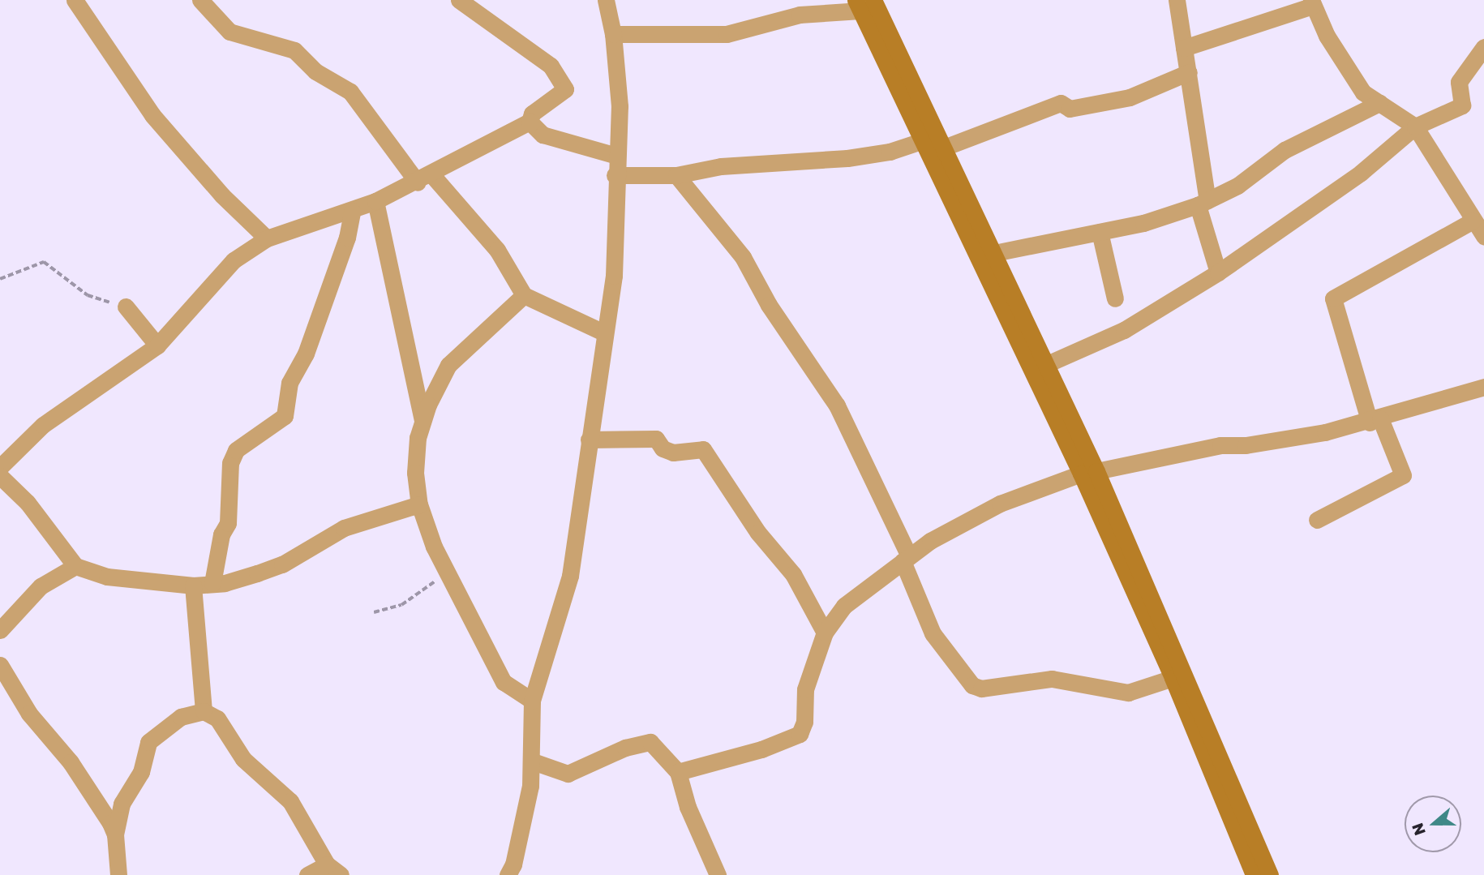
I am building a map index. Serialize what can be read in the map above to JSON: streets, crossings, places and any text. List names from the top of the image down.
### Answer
{
  "north": "left"
}
